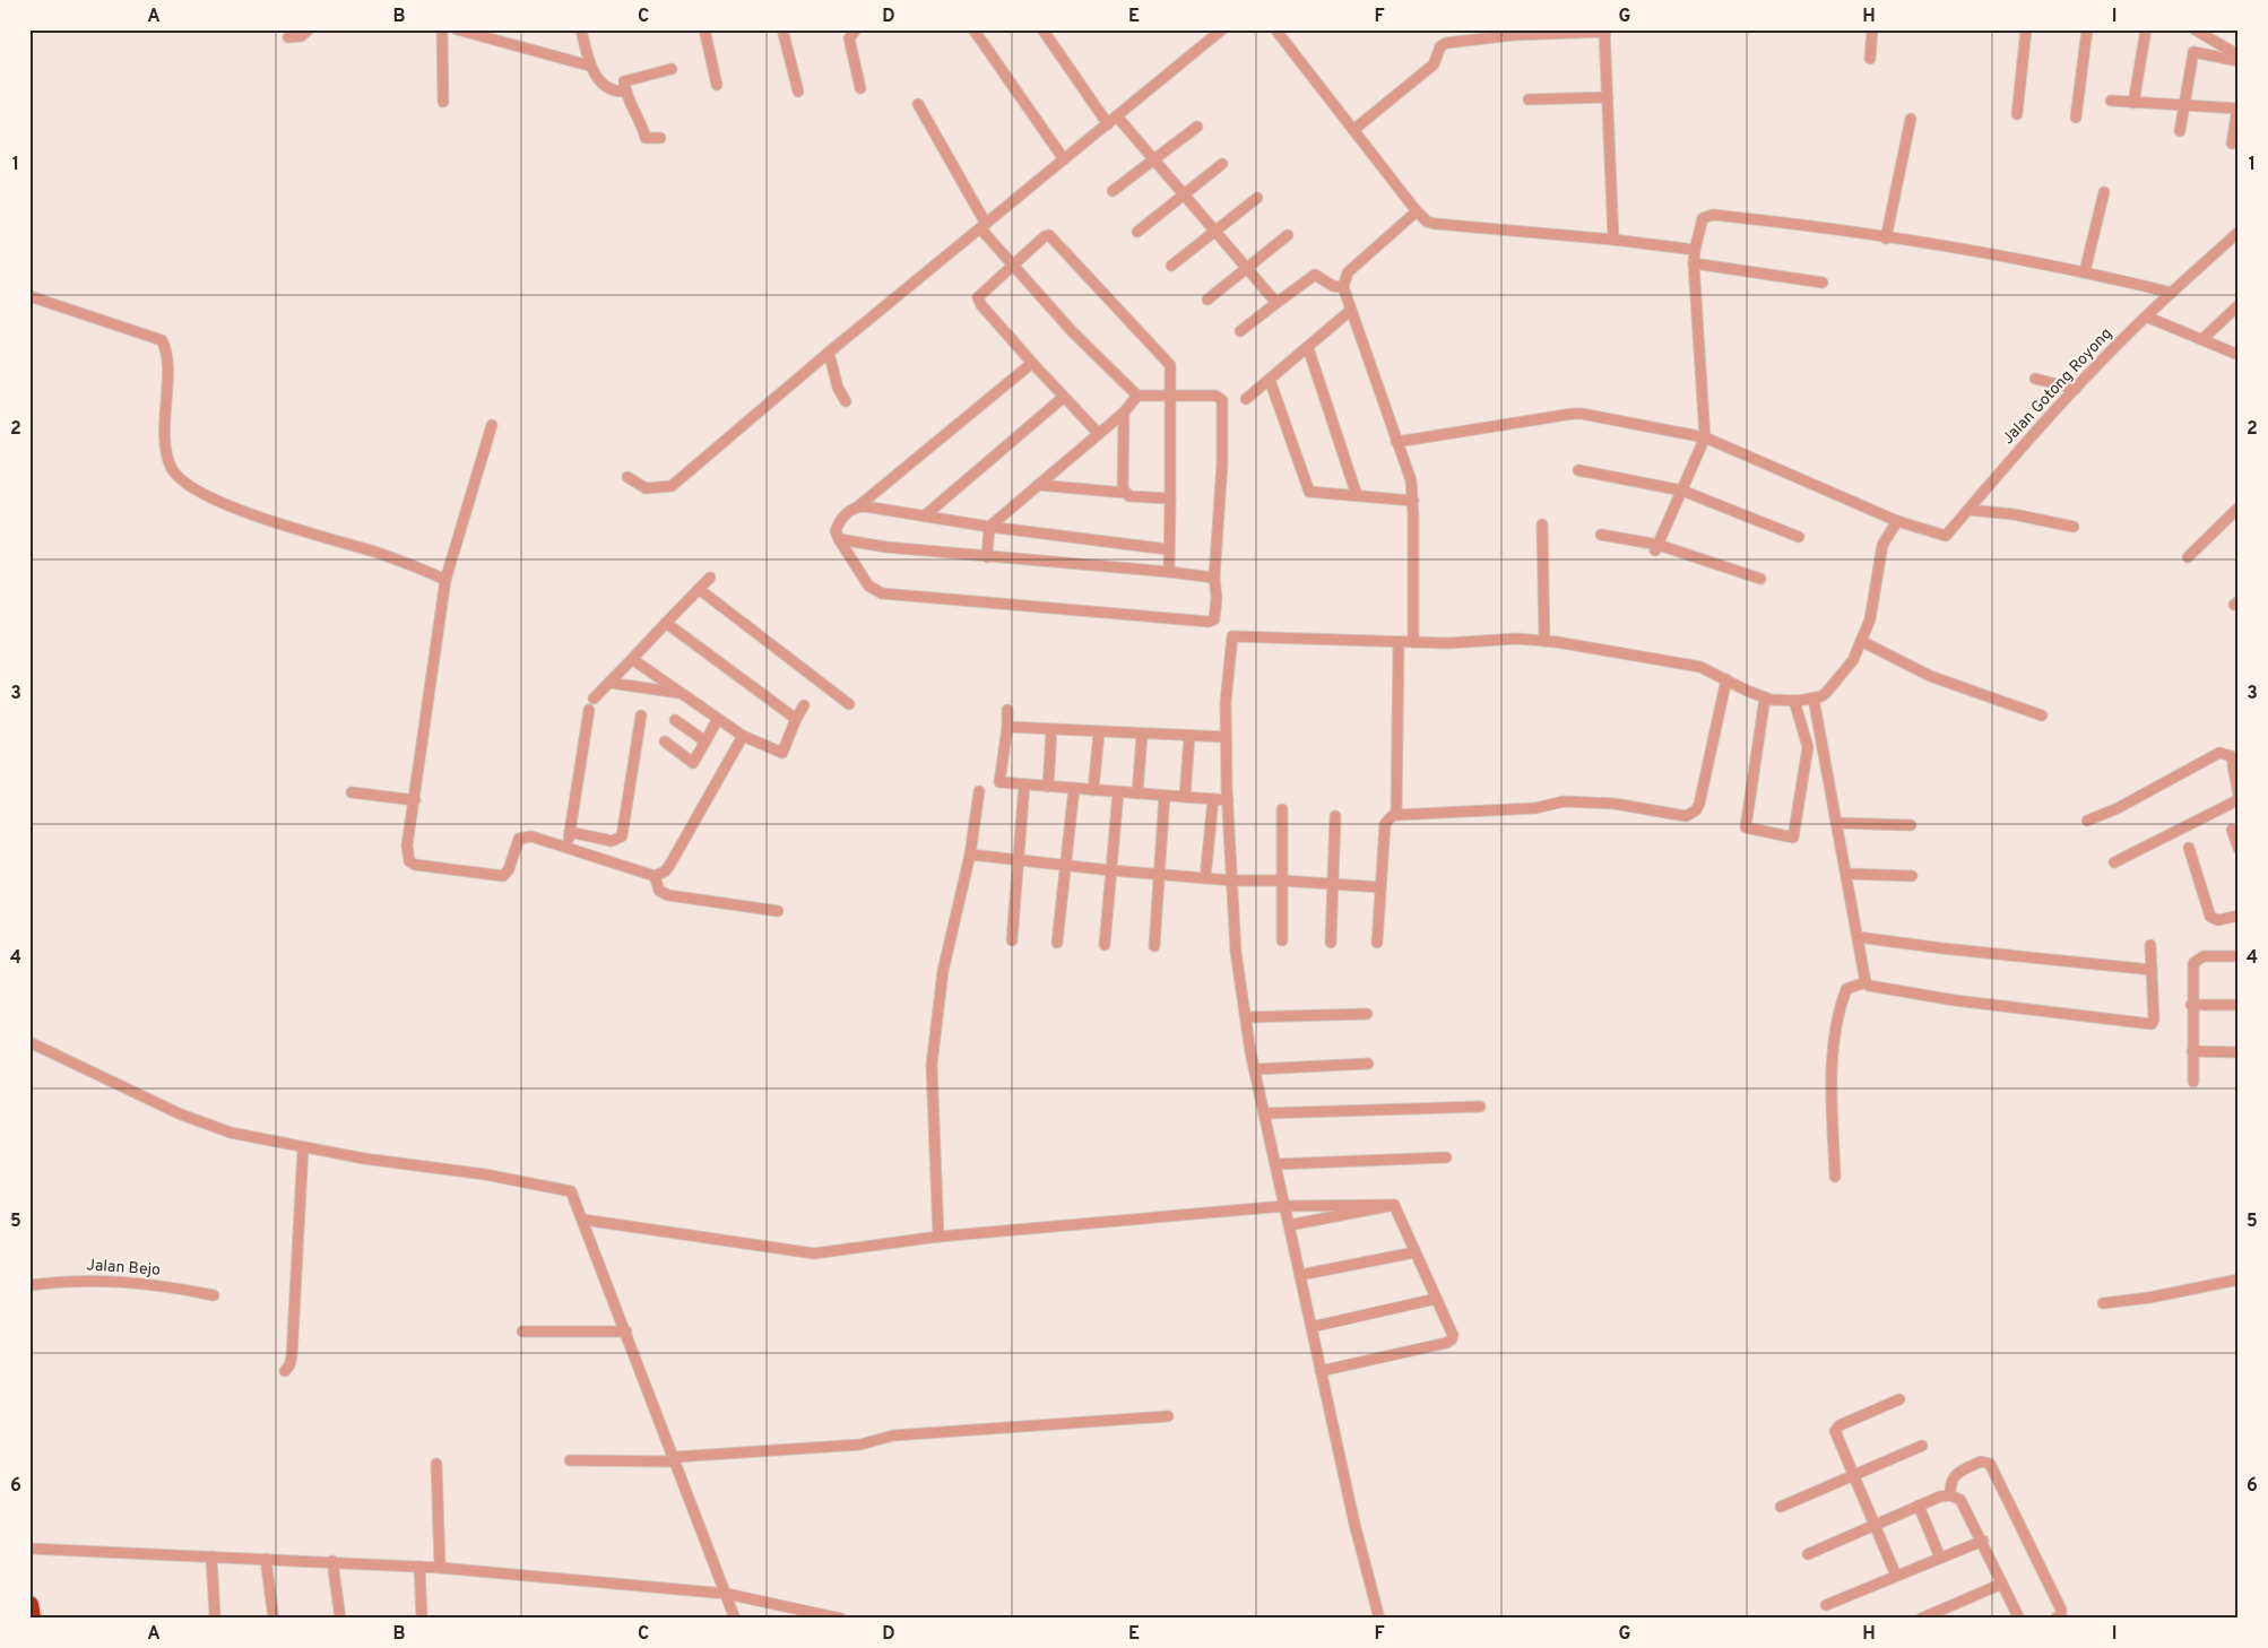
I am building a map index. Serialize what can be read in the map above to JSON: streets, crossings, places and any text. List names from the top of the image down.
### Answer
{
  "streets": {
    "street": ["Jalan Gotong Royong", "Jalan Bejo"]
  },
  "grid": {
    "columns": [
      "A",
      "B",
      "C",
      "D",
      "E",
      "F",
      "G",
      "H",
      "I"
    ],
    "rows": [
      "1",
      "2",
      "3",
      "4",
      "5",
      "6"
    ]
  }
}
